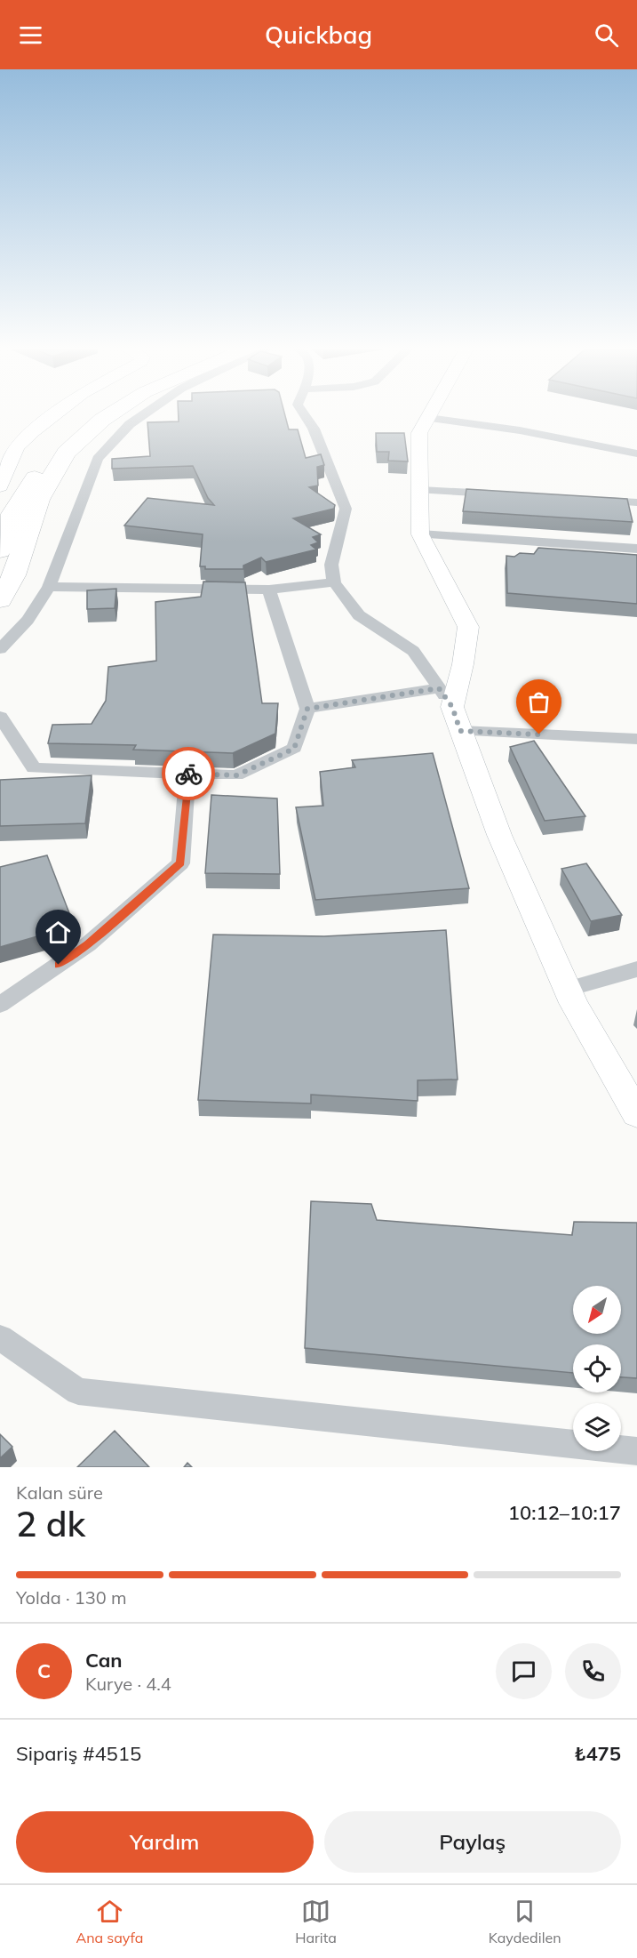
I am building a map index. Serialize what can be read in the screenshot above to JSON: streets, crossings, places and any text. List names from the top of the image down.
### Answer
{
  "north": "bottom left",
  "page": {
    "header": "Quickbag",
    "heading": ["2 dk", "Kalan süre", "10:12–10:17"],
    "panel": [
      "Can",
      "Kurye · 4.4",
      "Sipariş #4515",
      "₺475"
    ],
    "bar": "Yolda · 130 m",
    "round": "C",
    "buttons": ["Yardım", "Paylaş"],
    "tabs": ["Ana sayfa", "Harita", "Kaydedilen"]
  }
}
